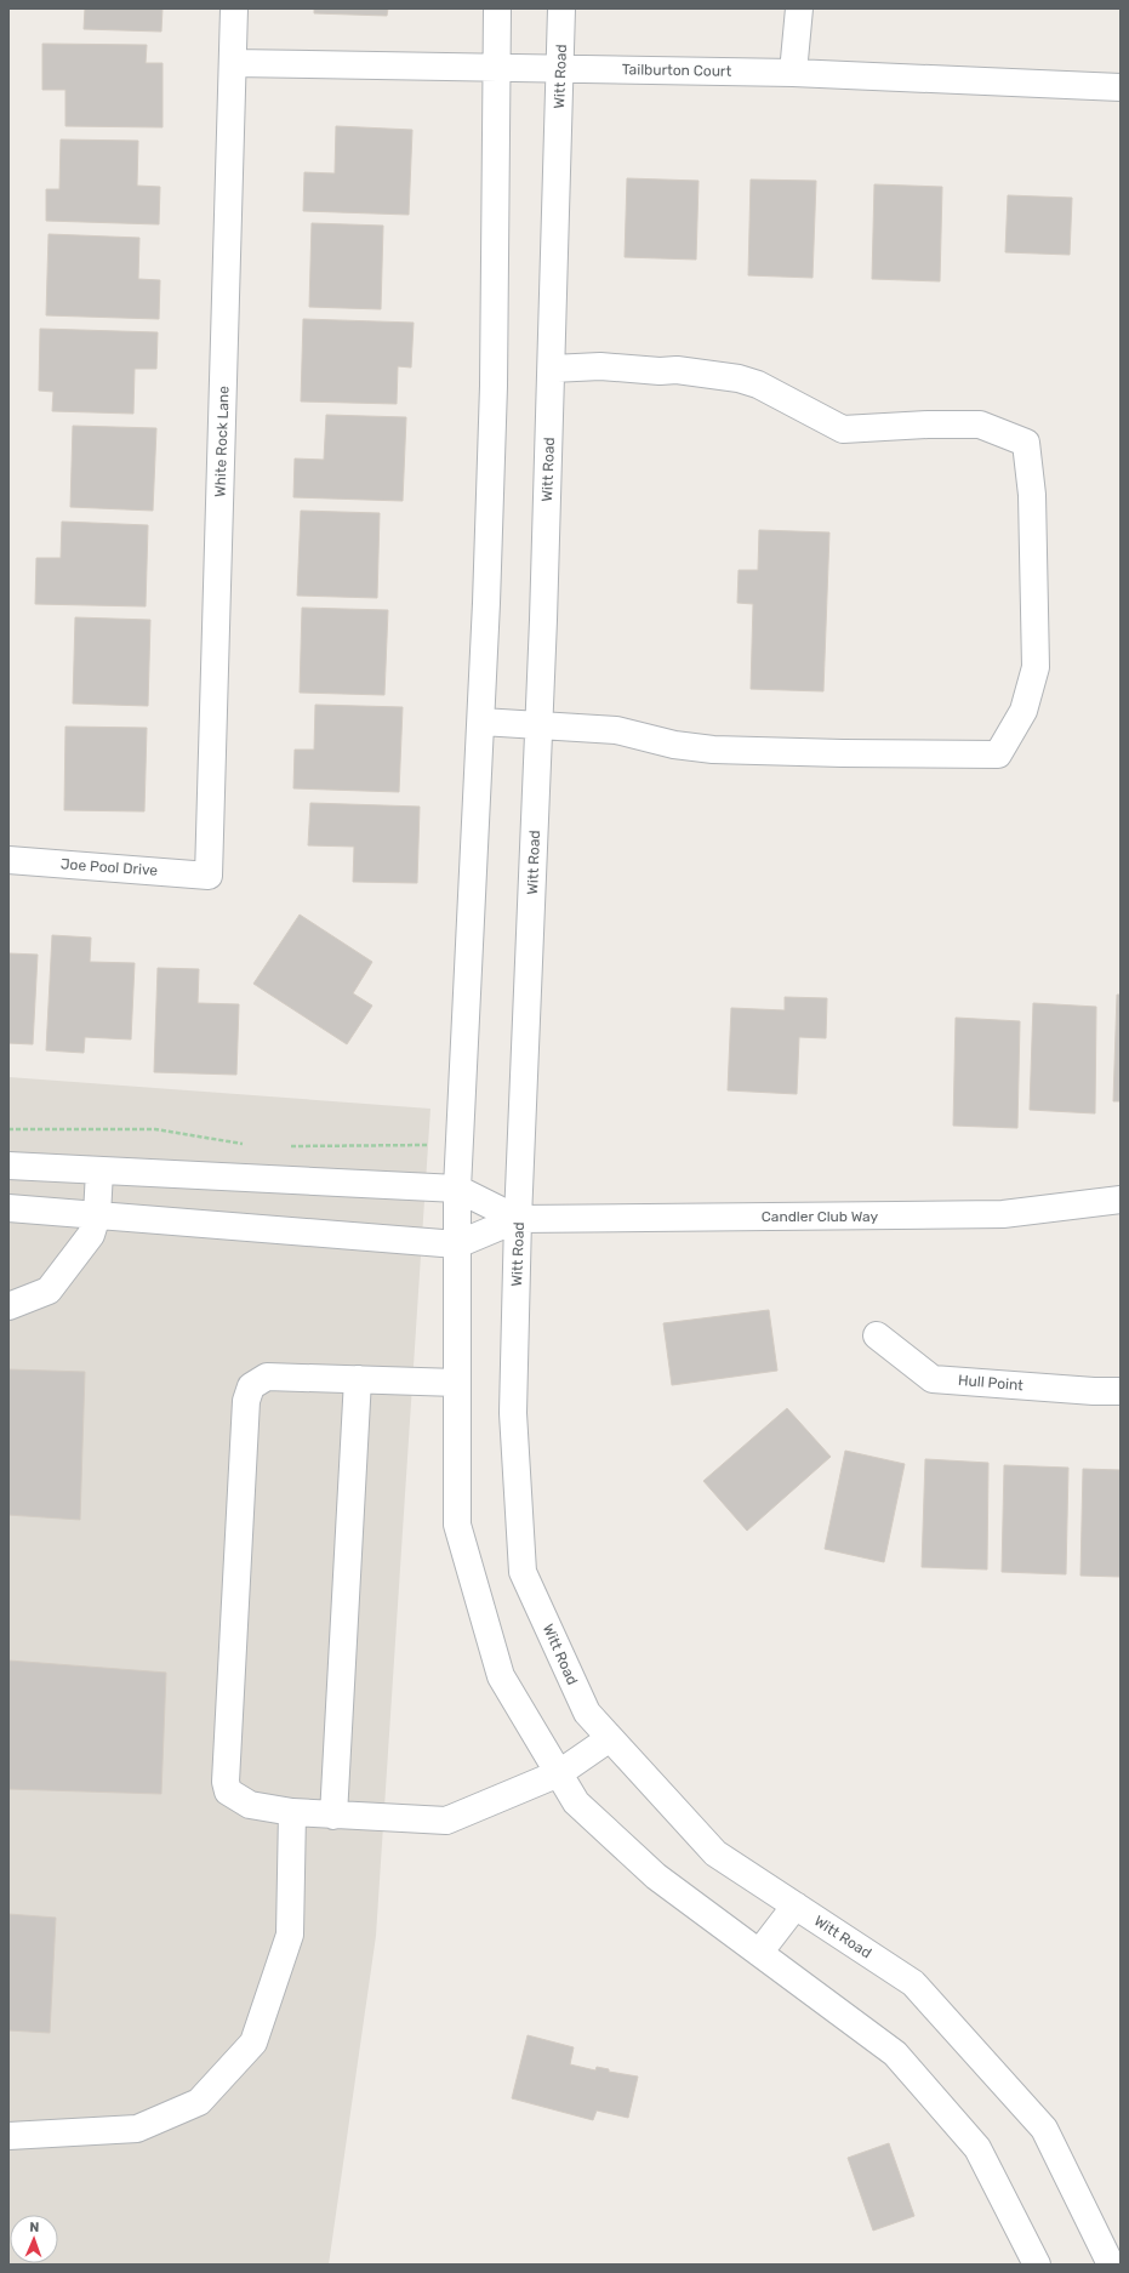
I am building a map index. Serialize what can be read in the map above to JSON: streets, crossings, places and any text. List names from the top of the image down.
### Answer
{
  "streets": {
    "street": [
      "Tailburton Court",
      "Witt Road",
      "White Rock Lane",
      "Joe Pool Drive",
      "Candler Club Way",
      "Hull Point"
    ]
  },
  "crossings": [
    ["Tailburton Court", "Witt Road"],
    ["Tailburton Court", "White Rock Lane"],
    ["Witt Road", "Candler Club Way"],
    ["White Rock Lane", "Joe Pool Drive"]
  ],
  "north": "top"
}
